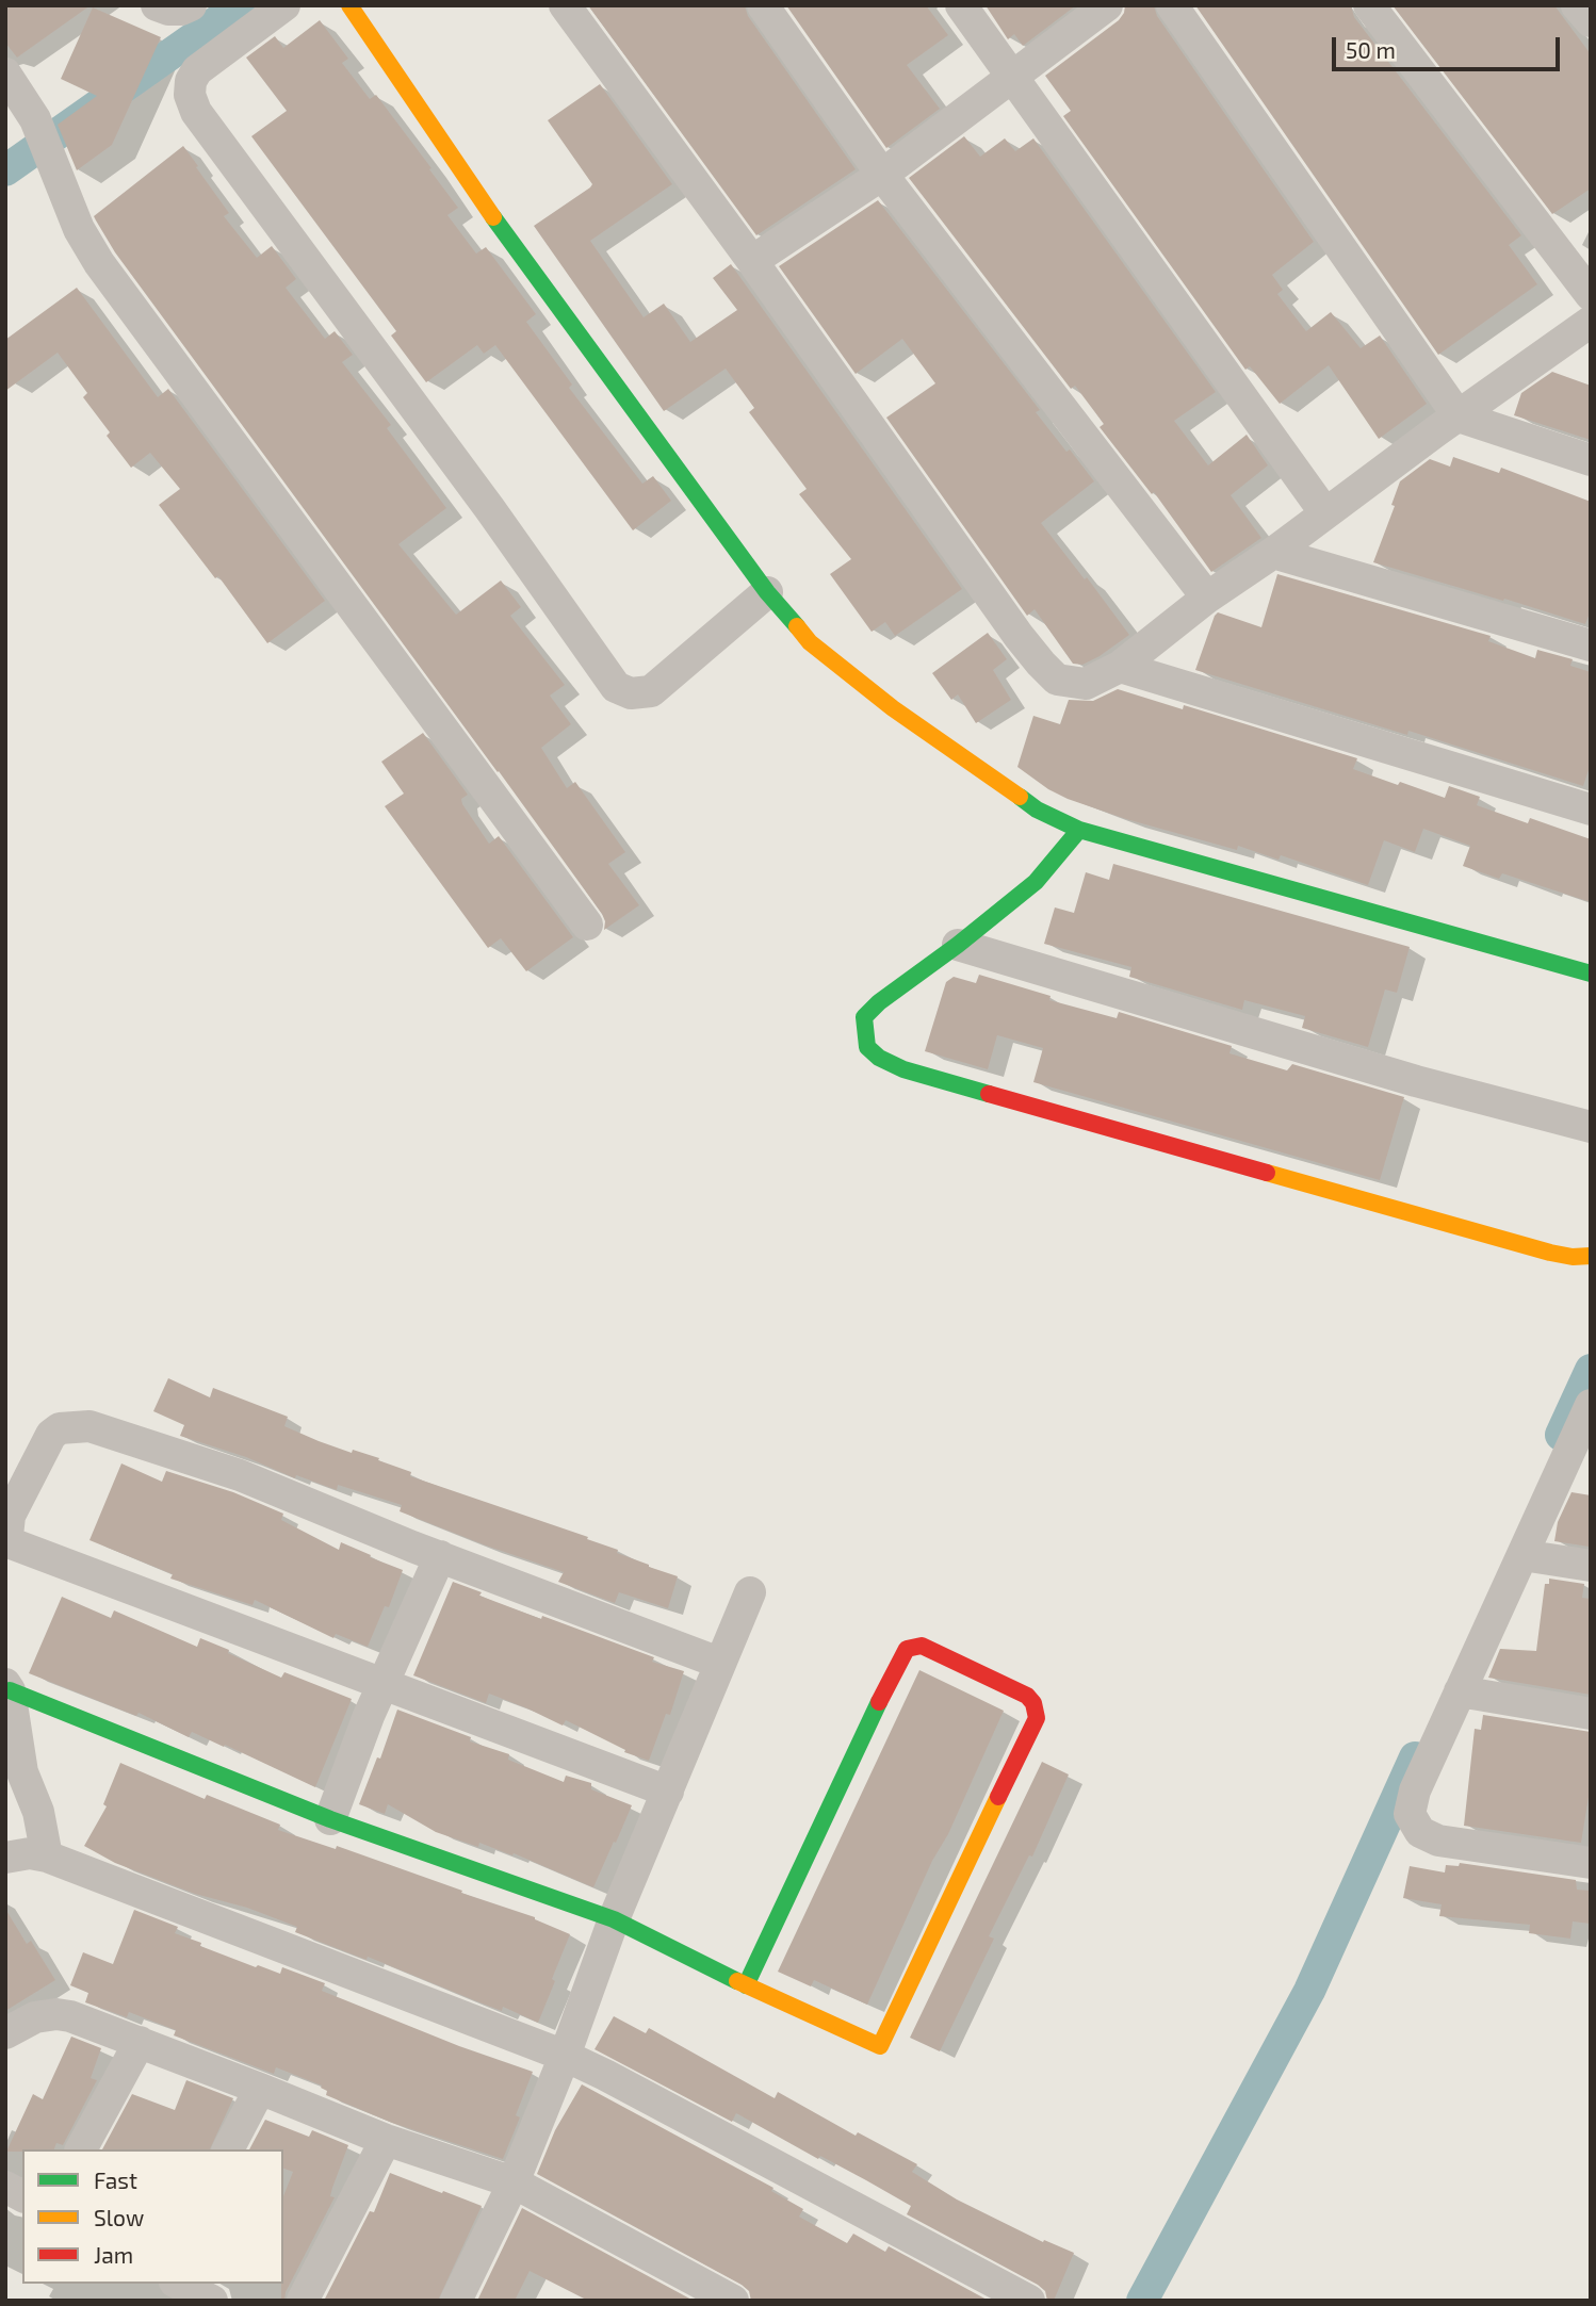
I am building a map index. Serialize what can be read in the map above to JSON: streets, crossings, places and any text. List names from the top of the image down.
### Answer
{
  "legend": ["Fast", "Slow", "Jam"],
  "scale_bar": "50 m"
}
